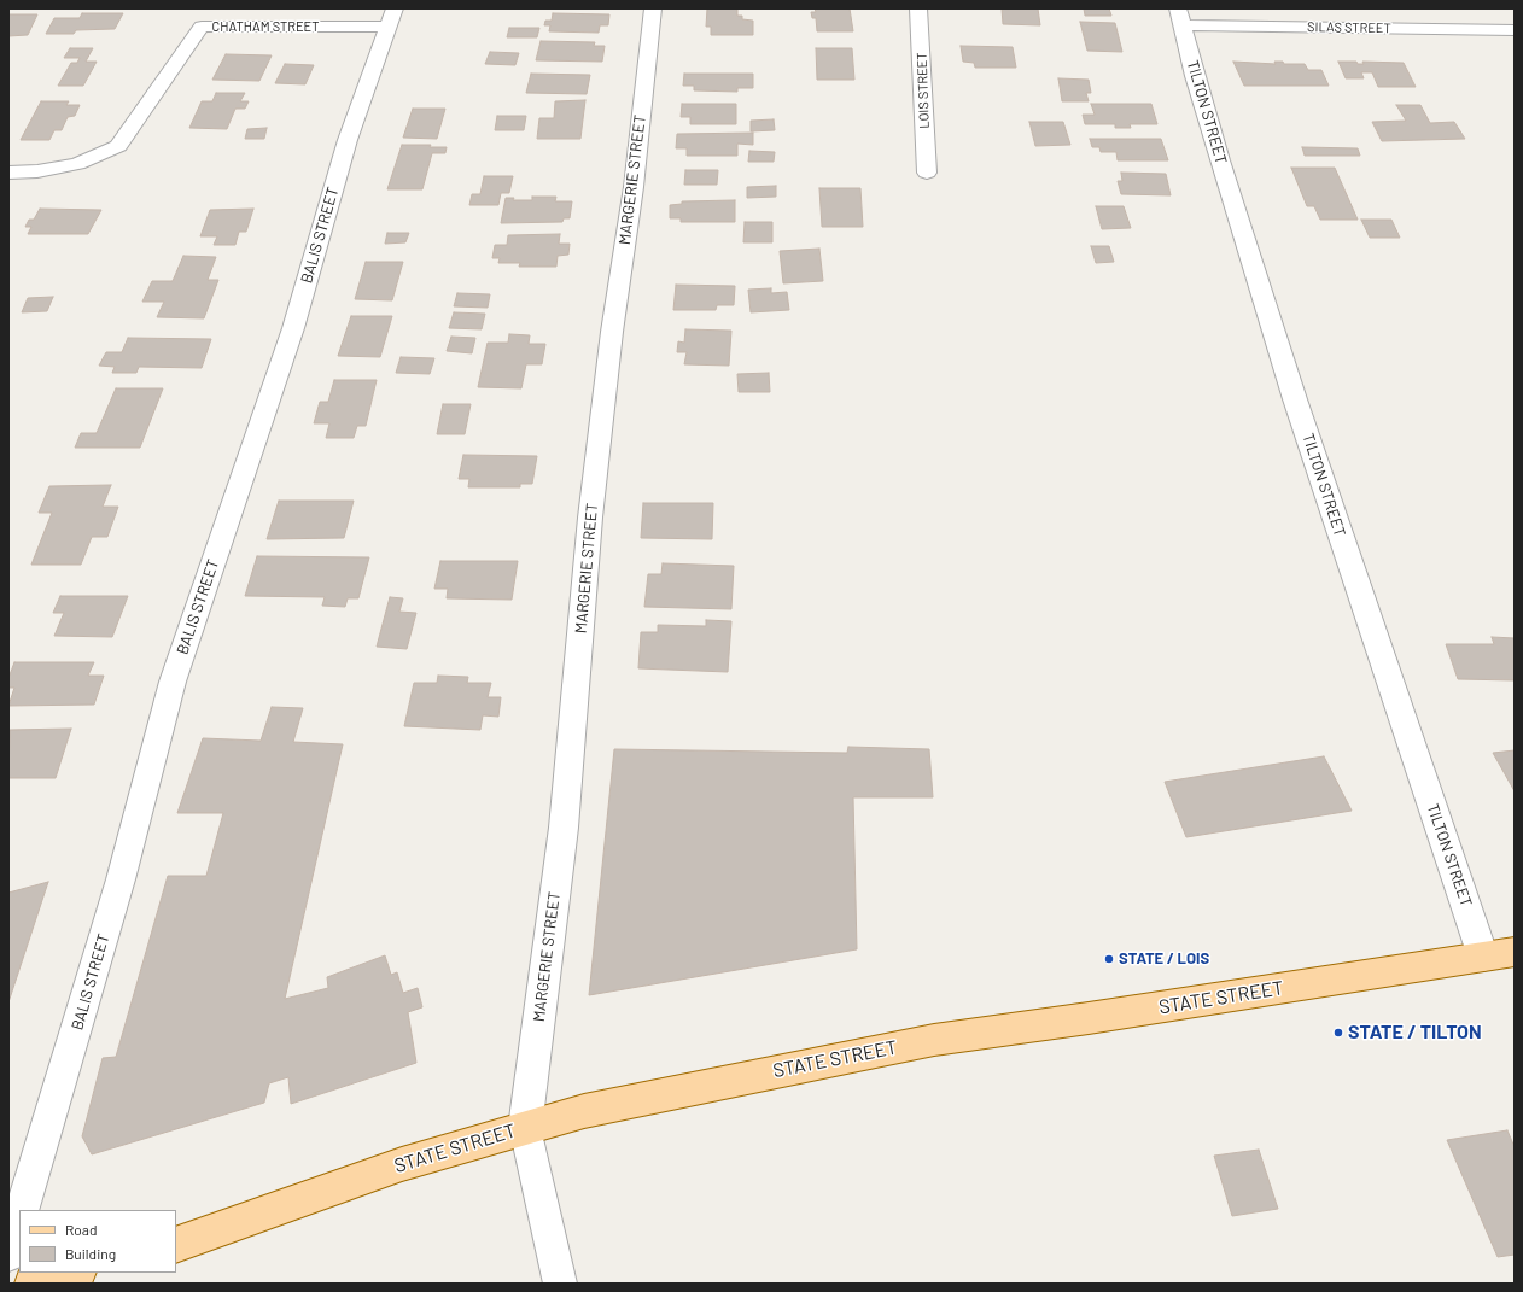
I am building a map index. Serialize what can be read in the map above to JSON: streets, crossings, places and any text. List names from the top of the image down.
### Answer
{
  "streets": {
    "main road": ["STATE STREET"],
    "street": [
      "CHATHAM STREET",
      "SILAS STREET",
      "LOIS STREET",
      "TILTON STREET",
      "MARGERIE STREET",
      "BALIS STREET"
    ]
  },
  "crossings": [
    ["CHATHAM STREET", "BALIS STREET"],
    ["SILAS STREET", "TILTON STREET"],
    ["TILTON STREET", "STATE STREET"],
    ["MARGERIE STREET", "STATE STREET"]
  ],
  "places": ["STATE / LOIS", "STATE / TILTON"],
  "legend": ["Road", "Building"]
}
